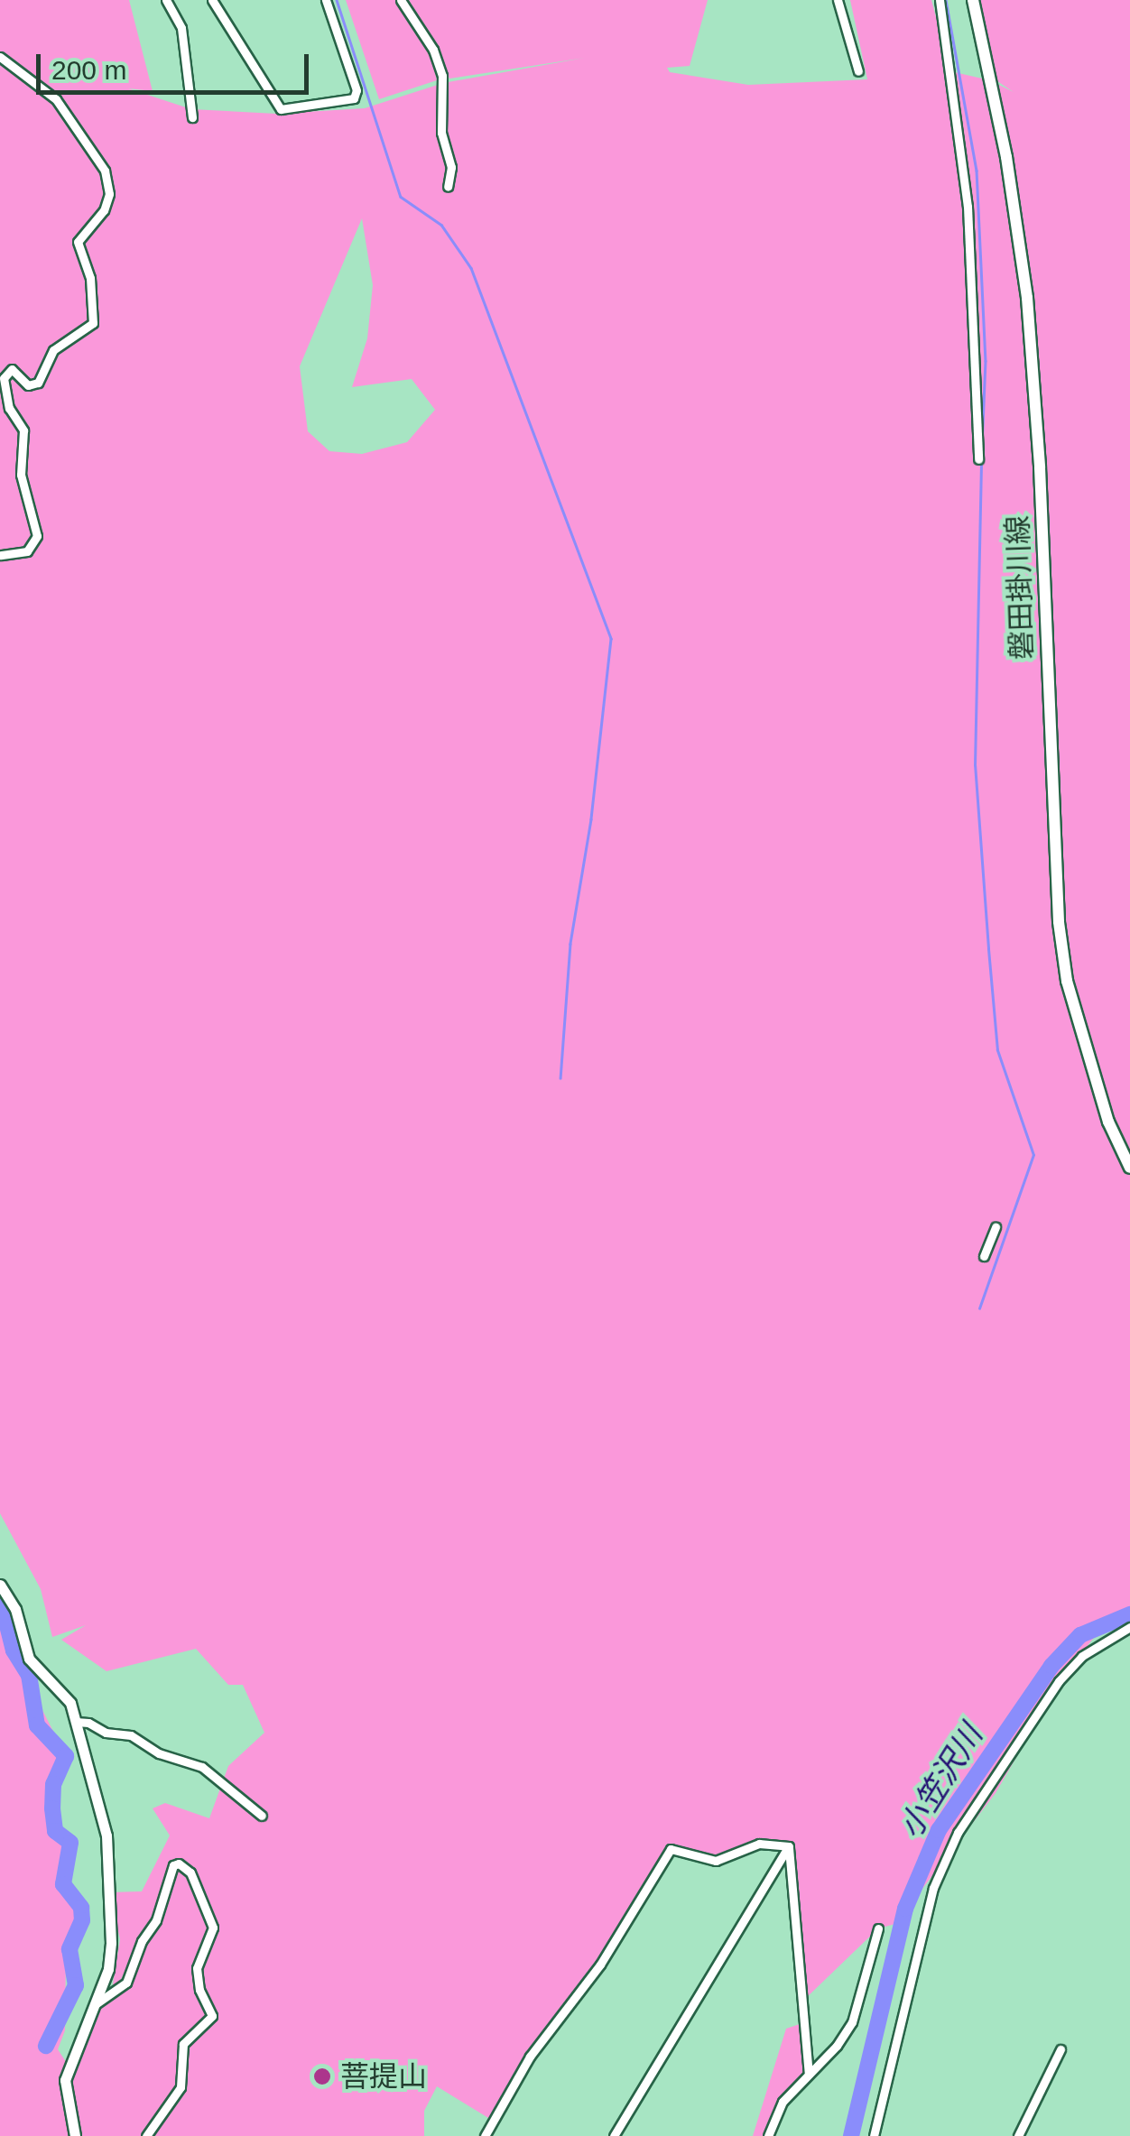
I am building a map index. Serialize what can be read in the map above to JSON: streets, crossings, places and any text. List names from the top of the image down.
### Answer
{
  "streets": {
    "main road": ["磐田掛川線"]
  },
  "water": ["小笠沢川"],
  "places": ["菩提山"],
  "scale_bar": "200 m"
}
